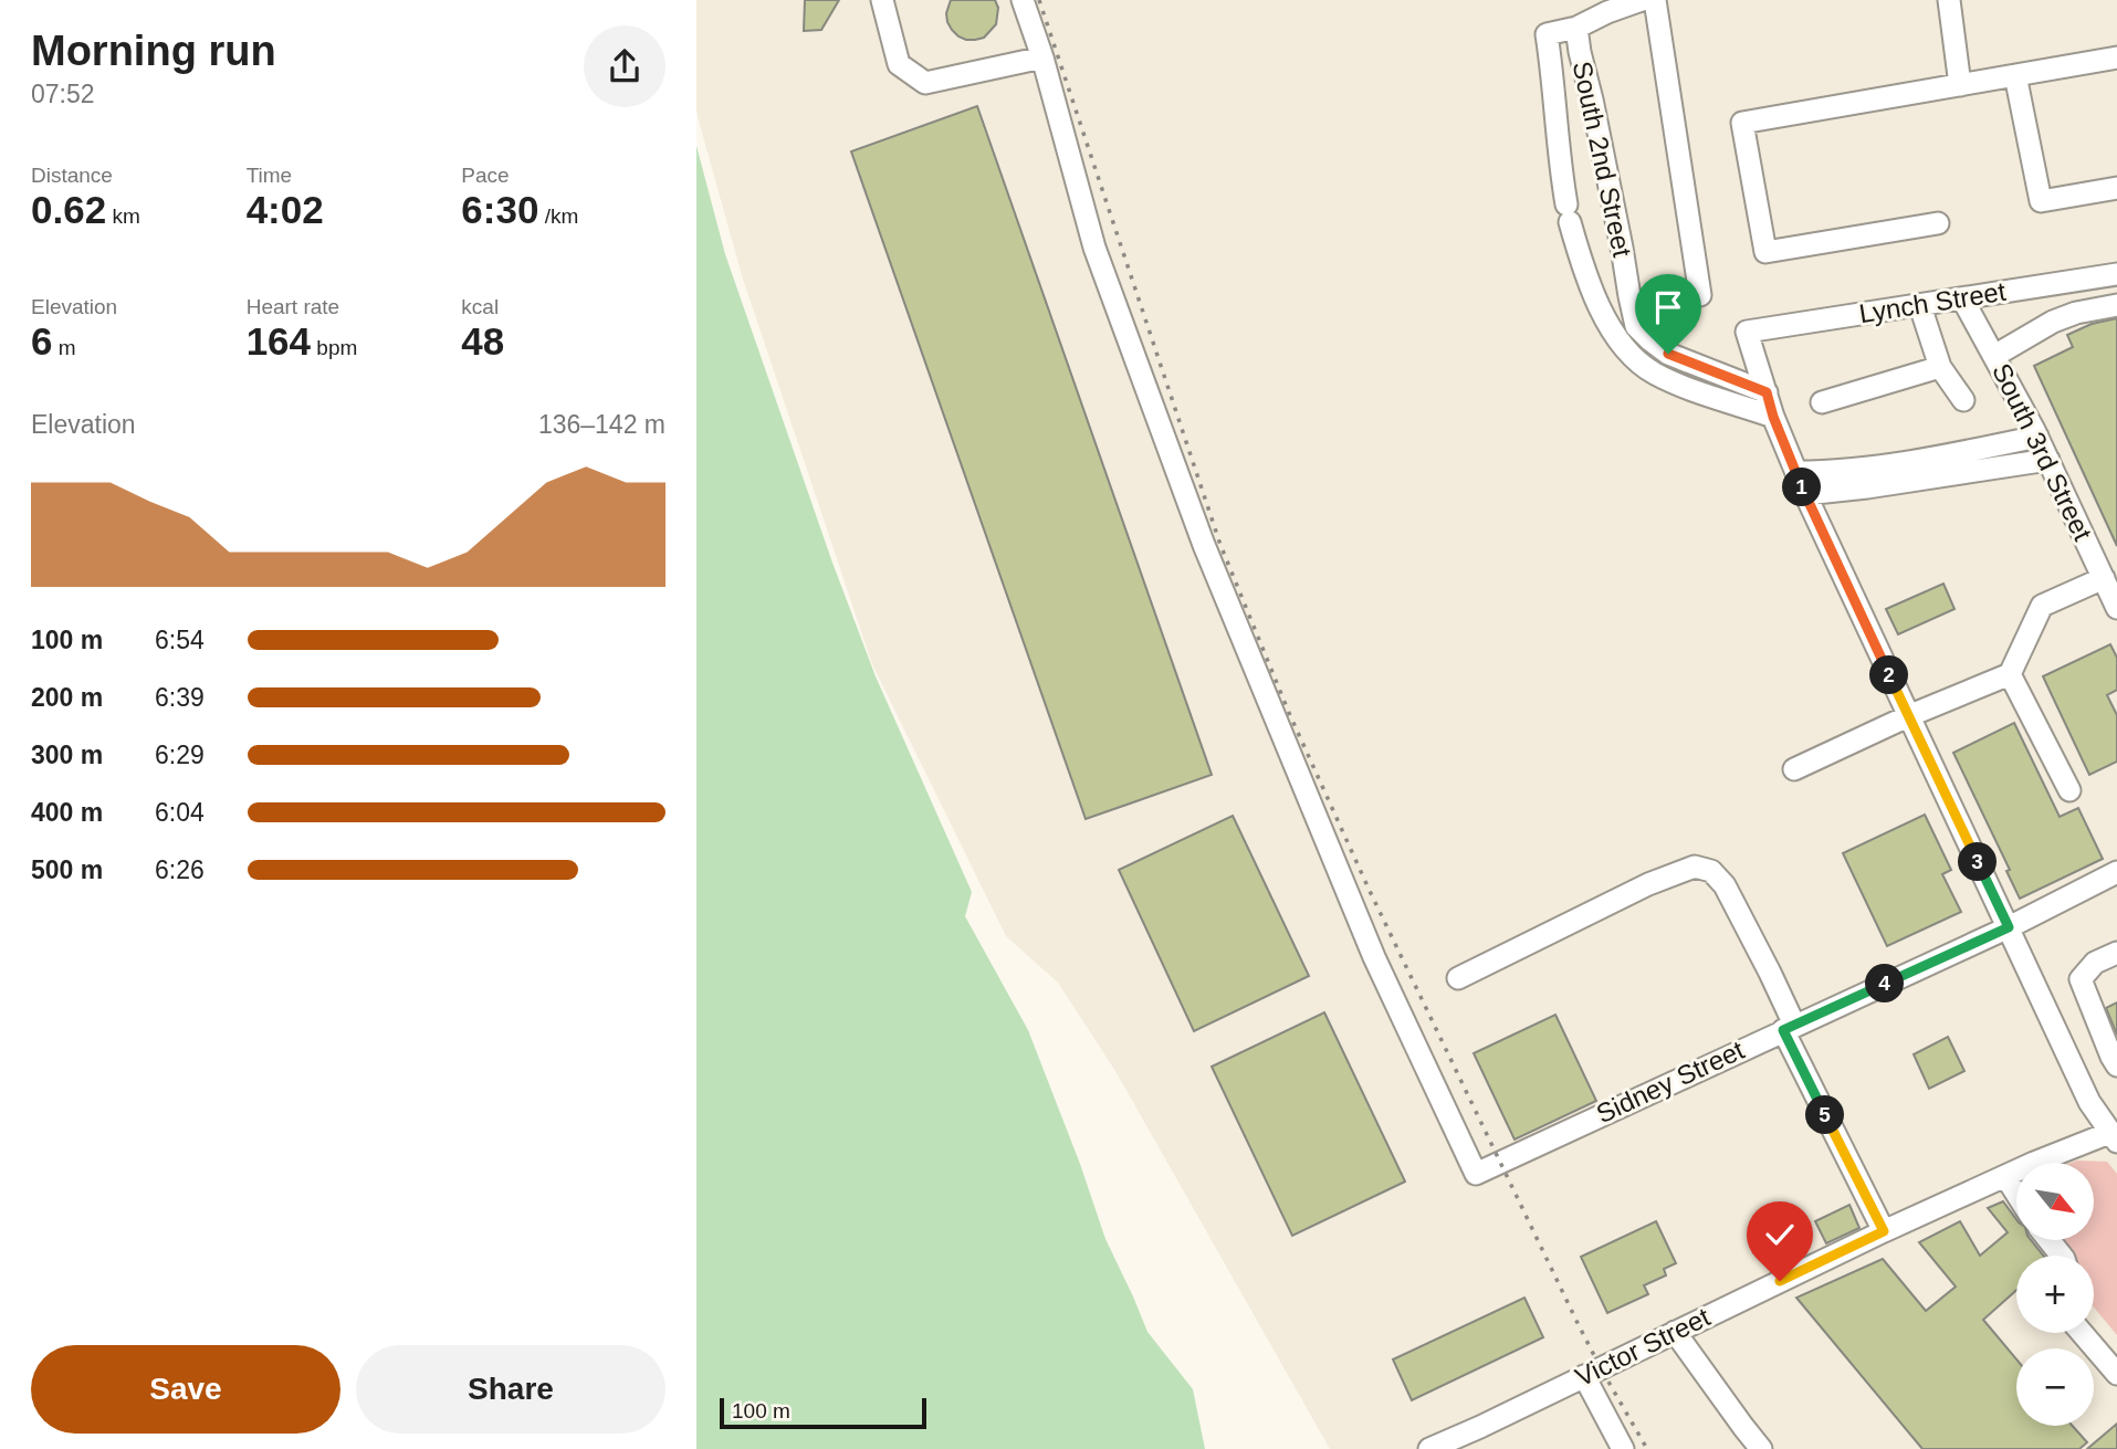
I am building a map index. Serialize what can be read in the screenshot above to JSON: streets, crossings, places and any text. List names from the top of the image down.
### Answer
{
  "streets": {
    "street": [
      "South 2nd Street",
      "Lynch Street",
      "South 3rd Street",
      "Sidney Street",
      "Victor Street"
    ]
  },
  "crossings": [
    ["South 2nd Street", "Lynch Street"],
    ["Lynch Street", "South 3rd Street"]
  ],
  "scale_bar": "100 m",
  "north": "bottom right",
  "page": {
    "heading": ["Morning run", "07:52"],
    "stats": [
      ["Distance", "0.62 km"],
      ["Time", "4:02"],
      ["Pace", "6:30 /km"],
      ["Elevation", "6 m"],
      ["Heart rate", "164 bpm"],
      ["kcal", "48"]
    ],
    "chart": ["Elevation", "136–142 m"],
    "pins": [
      "1",
      "2",
      "3",
      "4",
      "5"
    ],
    "list": [
      {
        "name": "100 m",
        "note": "6:54"
      },
      {
        "name": "200 m",
        "note": "6:39"
      },
      {
        "name": "300 m",
        "note": "6:29"
      },
      {
        "name": "400 m",
        "note": "6:04"
      },
      {
        "name": "500 m",
        "note": "6:26"
      }
    ],
    "map_buttons": ["+", "−"],
    "buttons": ["Save", "Share"],
    "scale": "100 m"
  }
}
